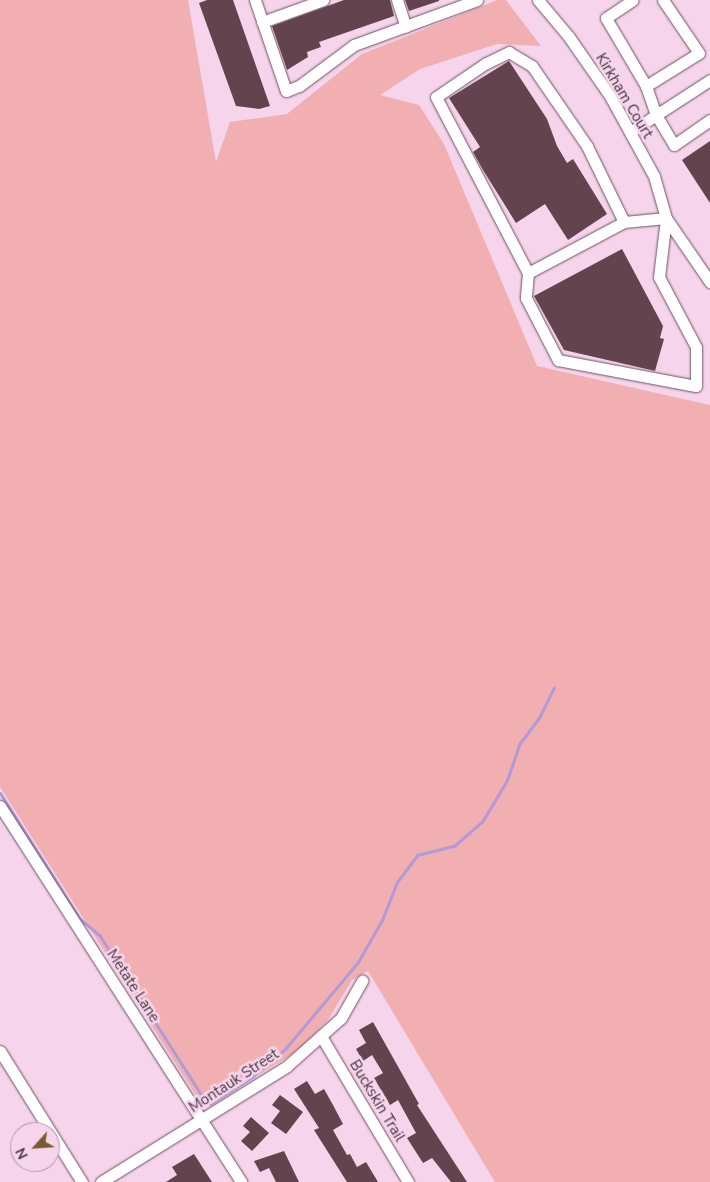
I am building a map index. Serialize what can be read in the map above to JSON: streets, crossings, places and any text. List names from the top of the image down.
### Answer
{
  "streets": {
    "street": [
      "Kirkham Court",
      "Metate Lane",
      "Montauk Street",
      "Buckskin Trail"
    ]
  },
  "crossings": [
    ["Metate Lane", "Montauk Street"],
    ["Montauk Street", "Buckskin Trail"]
  ],
  "north": "bottom left"
}
